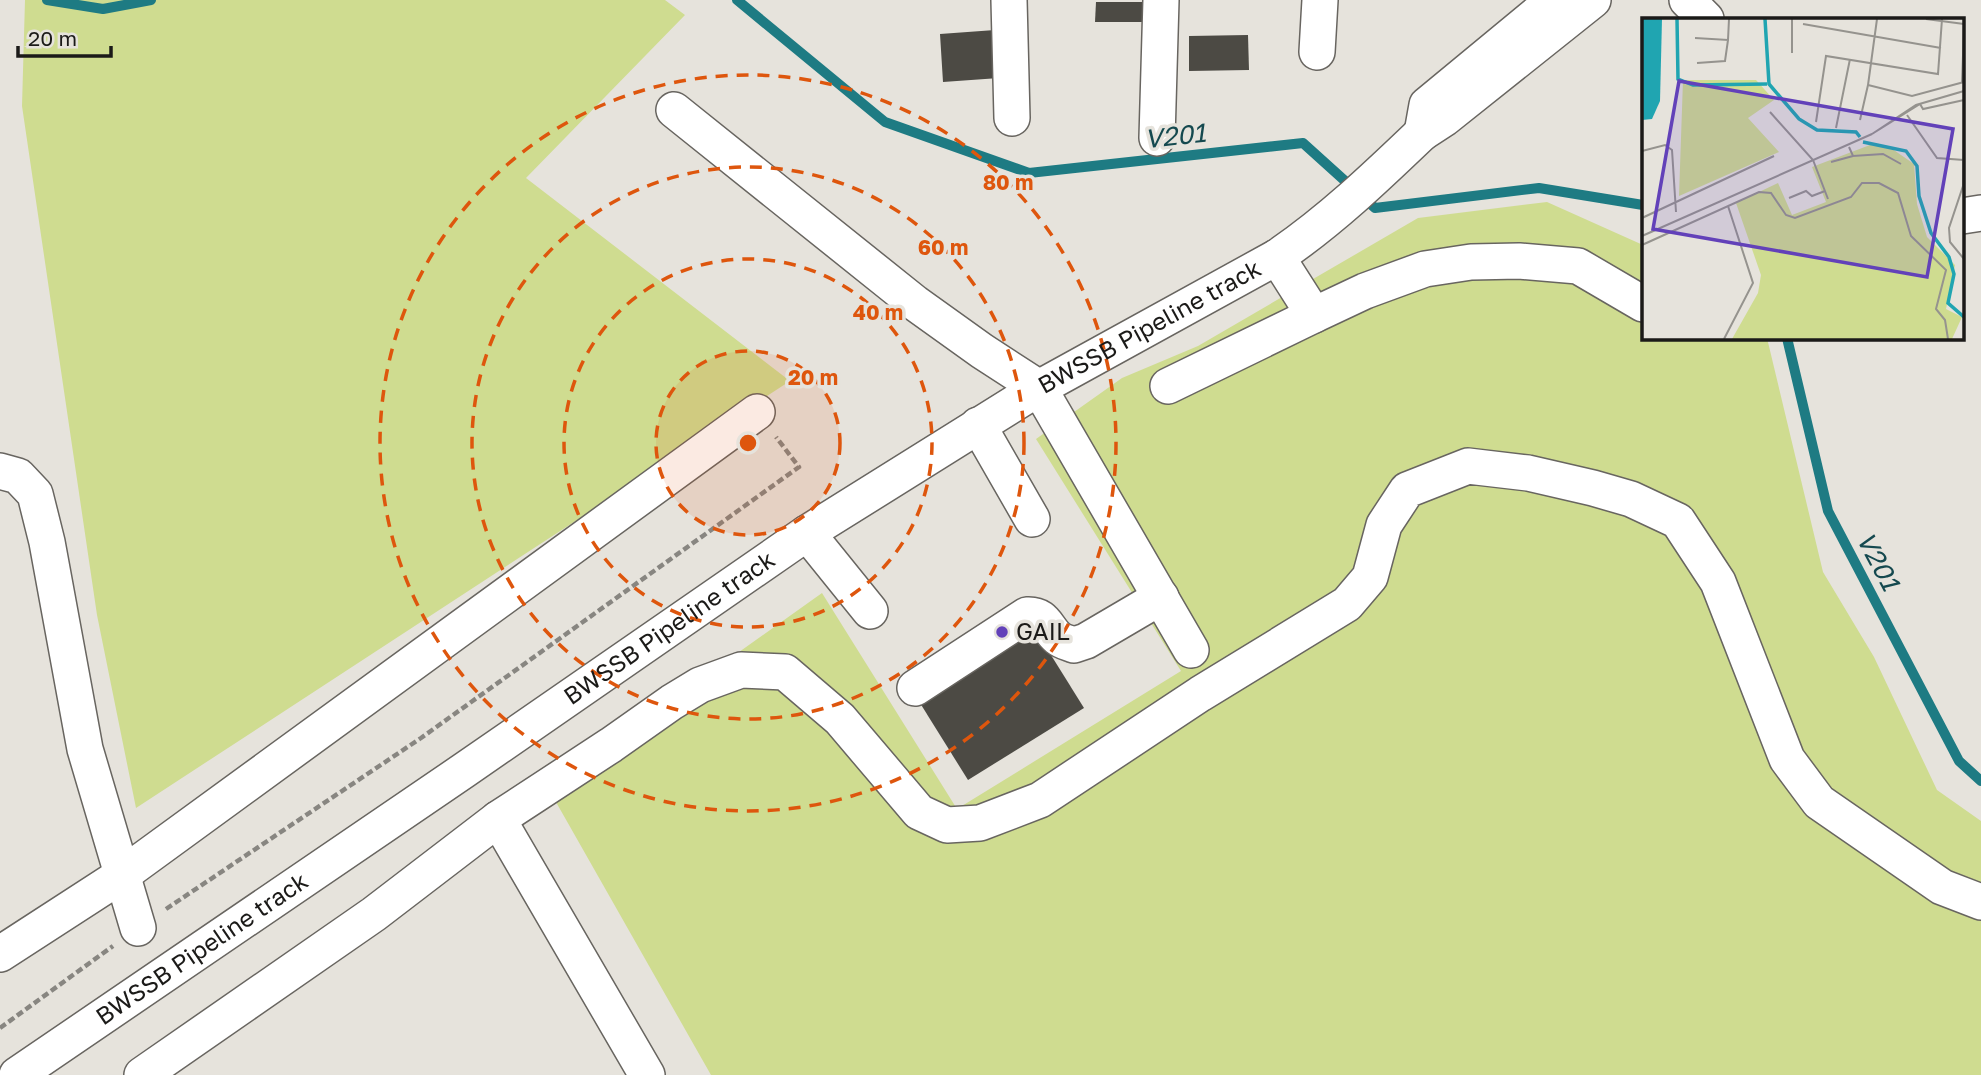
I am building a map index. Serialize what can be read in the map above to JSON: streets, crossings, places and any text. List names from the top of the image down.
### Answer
{
  "streets": {
    "street": ["BWSSB Pipeline track"]
  },
  "water": ["V201"],
  "places": ["GAIL"],
  "scale_bar": "20 m",
  "rings": [
    "80 m",
    "60 m",
    "40 m",
    "20 m"
  ]
}
